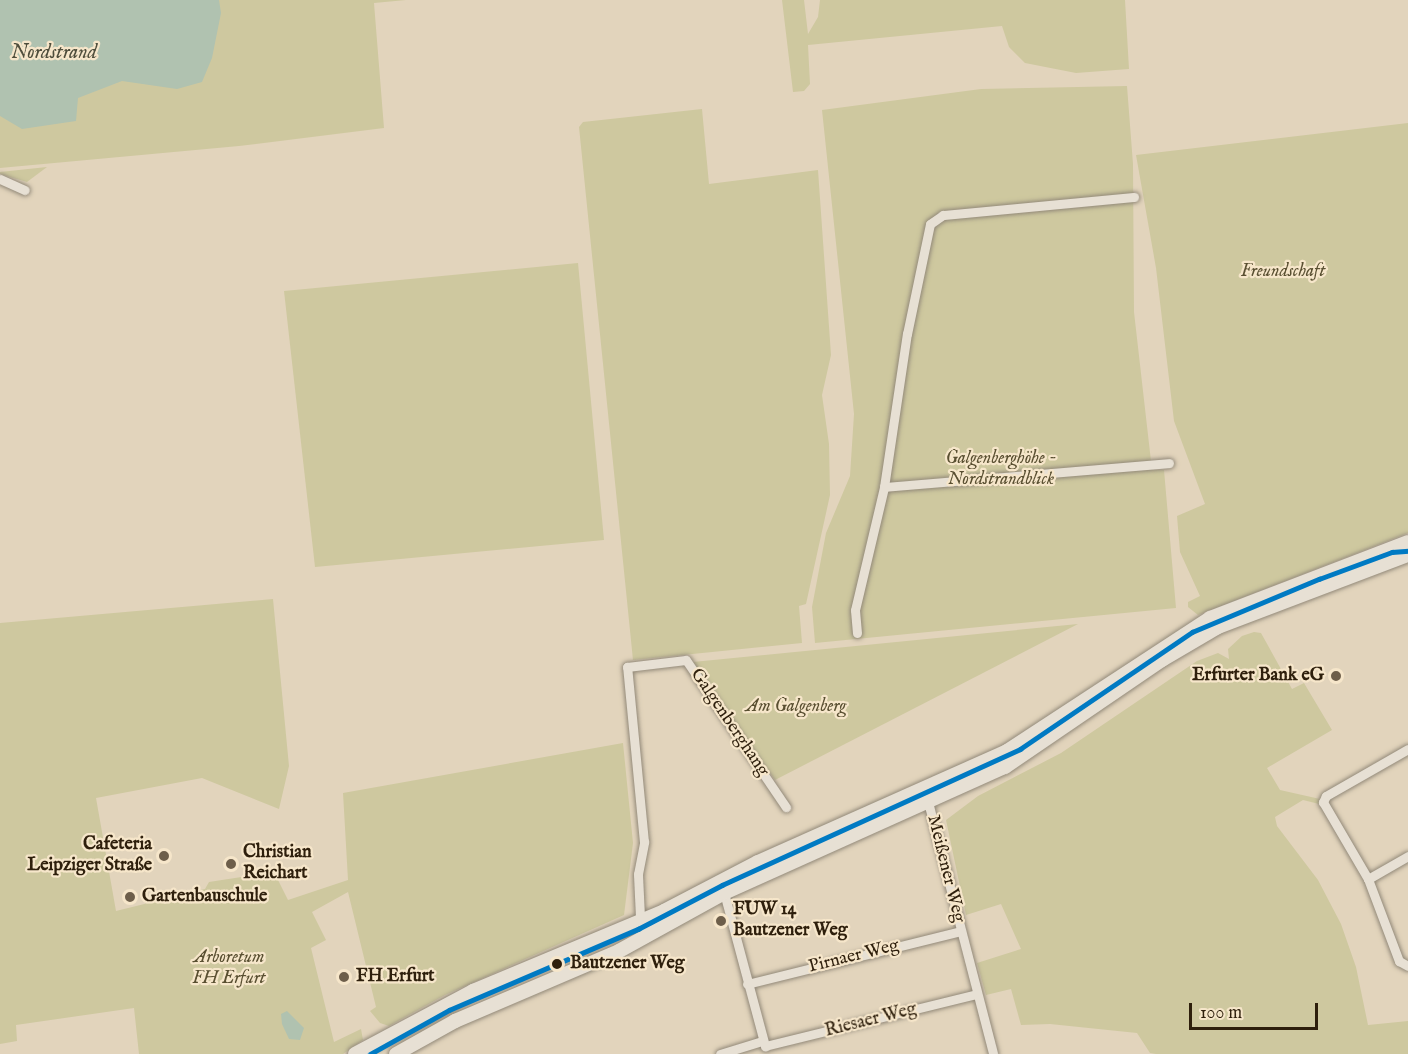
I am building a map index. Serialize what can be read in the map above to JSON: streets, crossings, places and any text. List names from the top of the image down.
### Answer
{
  "streets": {
    "street": [
      "Galgenberghang",
      "Meißener Weg",
      "Pirnaer Weg",
      "Riesaer Weg"
    ]
  },
  "crossings": [
    ["Meißener Weg", "Pirnaer Weg"],
    ["Meißener Weg", "Riesaer Weg"]
  ],
  "water": ["Nordstrand"],
  "parks": [
    "Freundschaft",
    "Galgenberghöhe - Nordstrandblick",
    "Am Galgenberg",
    "Arboretum FH Erfurt"
  ],
  "places": [
    "Erfurter Bank eG",
    "Cafeteria Leipziger Straße",
    "Christian Reichart",
    "Gartenbauschule",
    "FUW 14 Bautzener Weg",
    "Bautzener Weg",
    "FH Erfurt"
  ],
  "scale_bar": "100 m"
}
